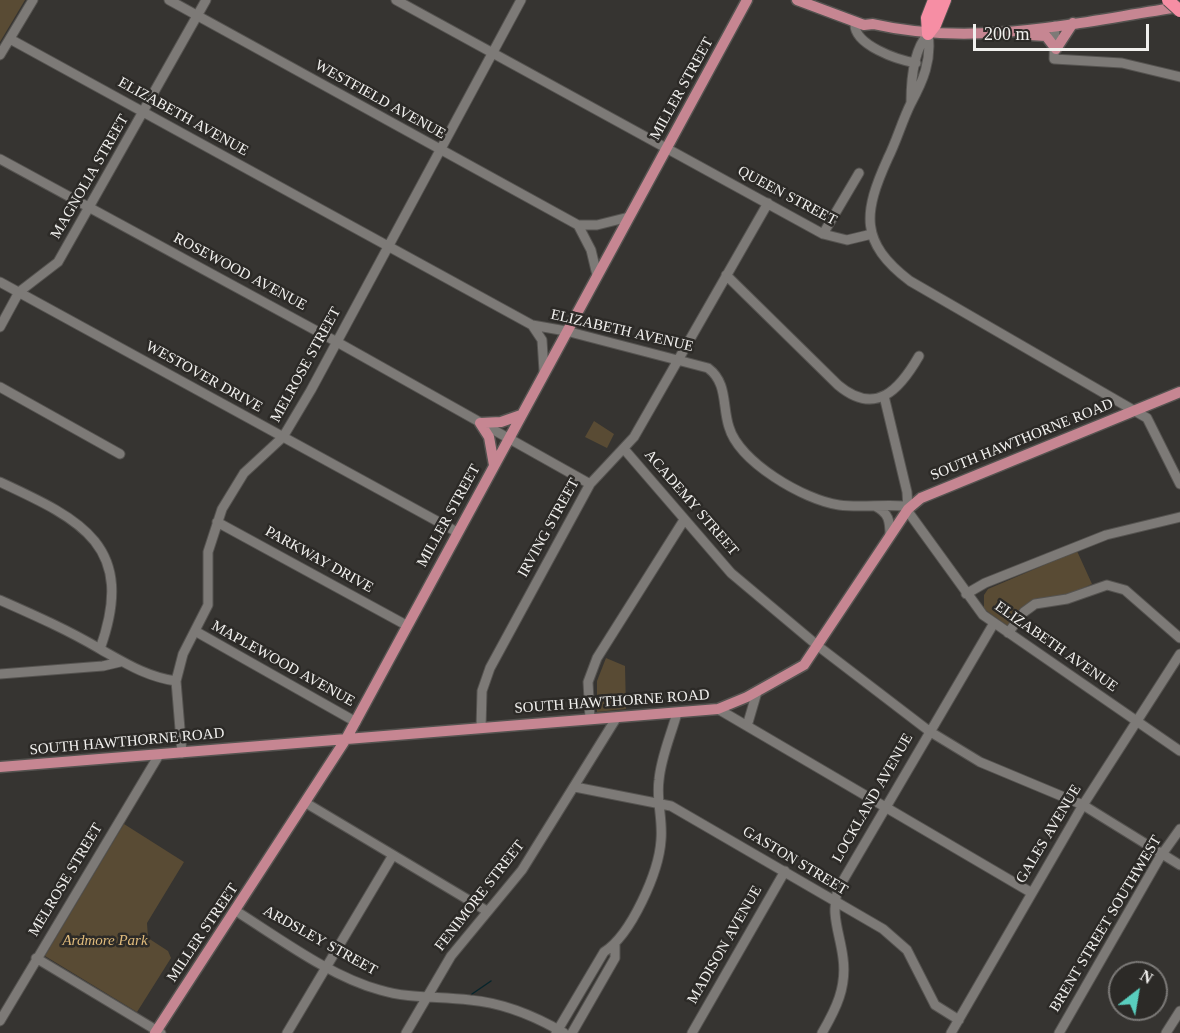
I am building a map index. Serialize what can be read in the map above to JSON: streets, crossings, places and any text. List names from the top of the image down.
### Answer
{
  "streets": {
    "main road": ["MILLER STREET", "SOUTH HAWTHORNE ROAD"],
    "street": [
      "WESTFIELD AVENUE",
      "ELIZABETH AVENUE",
      "MAGNOLIA STREET",
      "QUEEN STREET",
      "ROSEWOOD AVENUE",
      "MELROSE STREET",
      "WESTOVER DRIVE",
      "ACADEMY STREET",
      "IRVING STREET",
      "PARKWAY DRIVE",
      "MAPLEWOOD AVENUE",
      "LOCKLAND AVENUE",
      "GALES AVENUE",
      "GASTON STREET",
      "FENIMORE STREET",
      "BRENT STREET SOUTHWEST",
      "ARDSLEY STREET",
      "MADISON AVENUE"
    ]
  },
  "crossings": [
    ["MILLER STREET", "ELIZABETH AVENUE"],
    ["MILLER STREET", "QUEEN STREET"],
    ["MILLER STREET", "ROSEWOOD AVENUE"],
    ["MILLER STREET", "WESTOVER DRIVE"],
    ["MILLER STREET", "SOUTH HAWTHORNE ROAD"],
    ["MILLER STREET", "PARKWAY DRIVE"],
    ["MILLER STREET", "MAPLEWOOD AVENUE"],
    ["MILLER STREET", "ARDSLEY STREET"],
    ["WESTFIELD AVENUE", "MAGNOLIA STREET"],
    ["WESTFIELD AVENUE", "MELROSE STREET"],
    ["ELIZABETH AVENUE", "MAGNOLIA STREET"],
    ["ELIZABETH AVENUE", "MELROSE STREET"],
    ["ELIZABETH AVENUE", "SOUTH HAWTHORNE ROAD"],
    ["ELIZABETH AVENUE", "IRVING STREET"],
    ["ELIZABETH AVENUE", "LOCKLAND AVENUE"],
    ["ELIZABETH AVENUE", "GALES AVENUE"],
    ["MAGNOLIA STREET", "ROSEWOOD AVENUE"],
    ["MAGNOLIA STREET", "WESTOVER DRIVE"],
    ["QUEEN STREET", "MELROSE STREET"],
    ["QUEEN STREET", "IRVING STREET"],
    ["ROSEWOOD AVENUE", "MELROSE STREET"],
    ["ROSEWOOD AVENUE", "IRVING STREET"],
    ["MELROSE STREET", "WESTOVER DRIVE"],
    ["MELROSE STREET", "SOUTH HAWTHORNE ROAD"],
    ["MELROSE STREET", "PARKWAY DRIVE"],
    ["MELROSE STREET", "MAPLEWOOD AVENUE"],
    ["SOUTH HAWTHORNE ROAD", "ACADEMY STREET"],
    ["SOUTH HAWTHORNE ROAD", "IRVING STREET"],
    ["SOUTH HAWTHORNE ROAD", "FENIMORE STREET"],
    ["ACADEMY STREET", "IRVING STREET"],
    ["ACADEMY STREET", "LOCKLAND AVENUE"],
    ["ACADEMY STREET", "GALES AVENUE"],
    ["ACADEMY STREET", "BRENT STREET SOUTHWEST"],
    ["LOCKLAND AVENUE", "GASTON STREET"],
    ["GALES AVENUE", "GASTON STREET"],
    ["GASTON STREET", "FENIMORE STREET"],
    ["GASTON STREET", "MADISON AVENUE"],
    ["FENIMORE STREET", "ARDSLEY STREET"]
  ],
  "parks": ["Ardmore Park"],
  "scale_bar": "200 m",
  "north": "top right"
}
